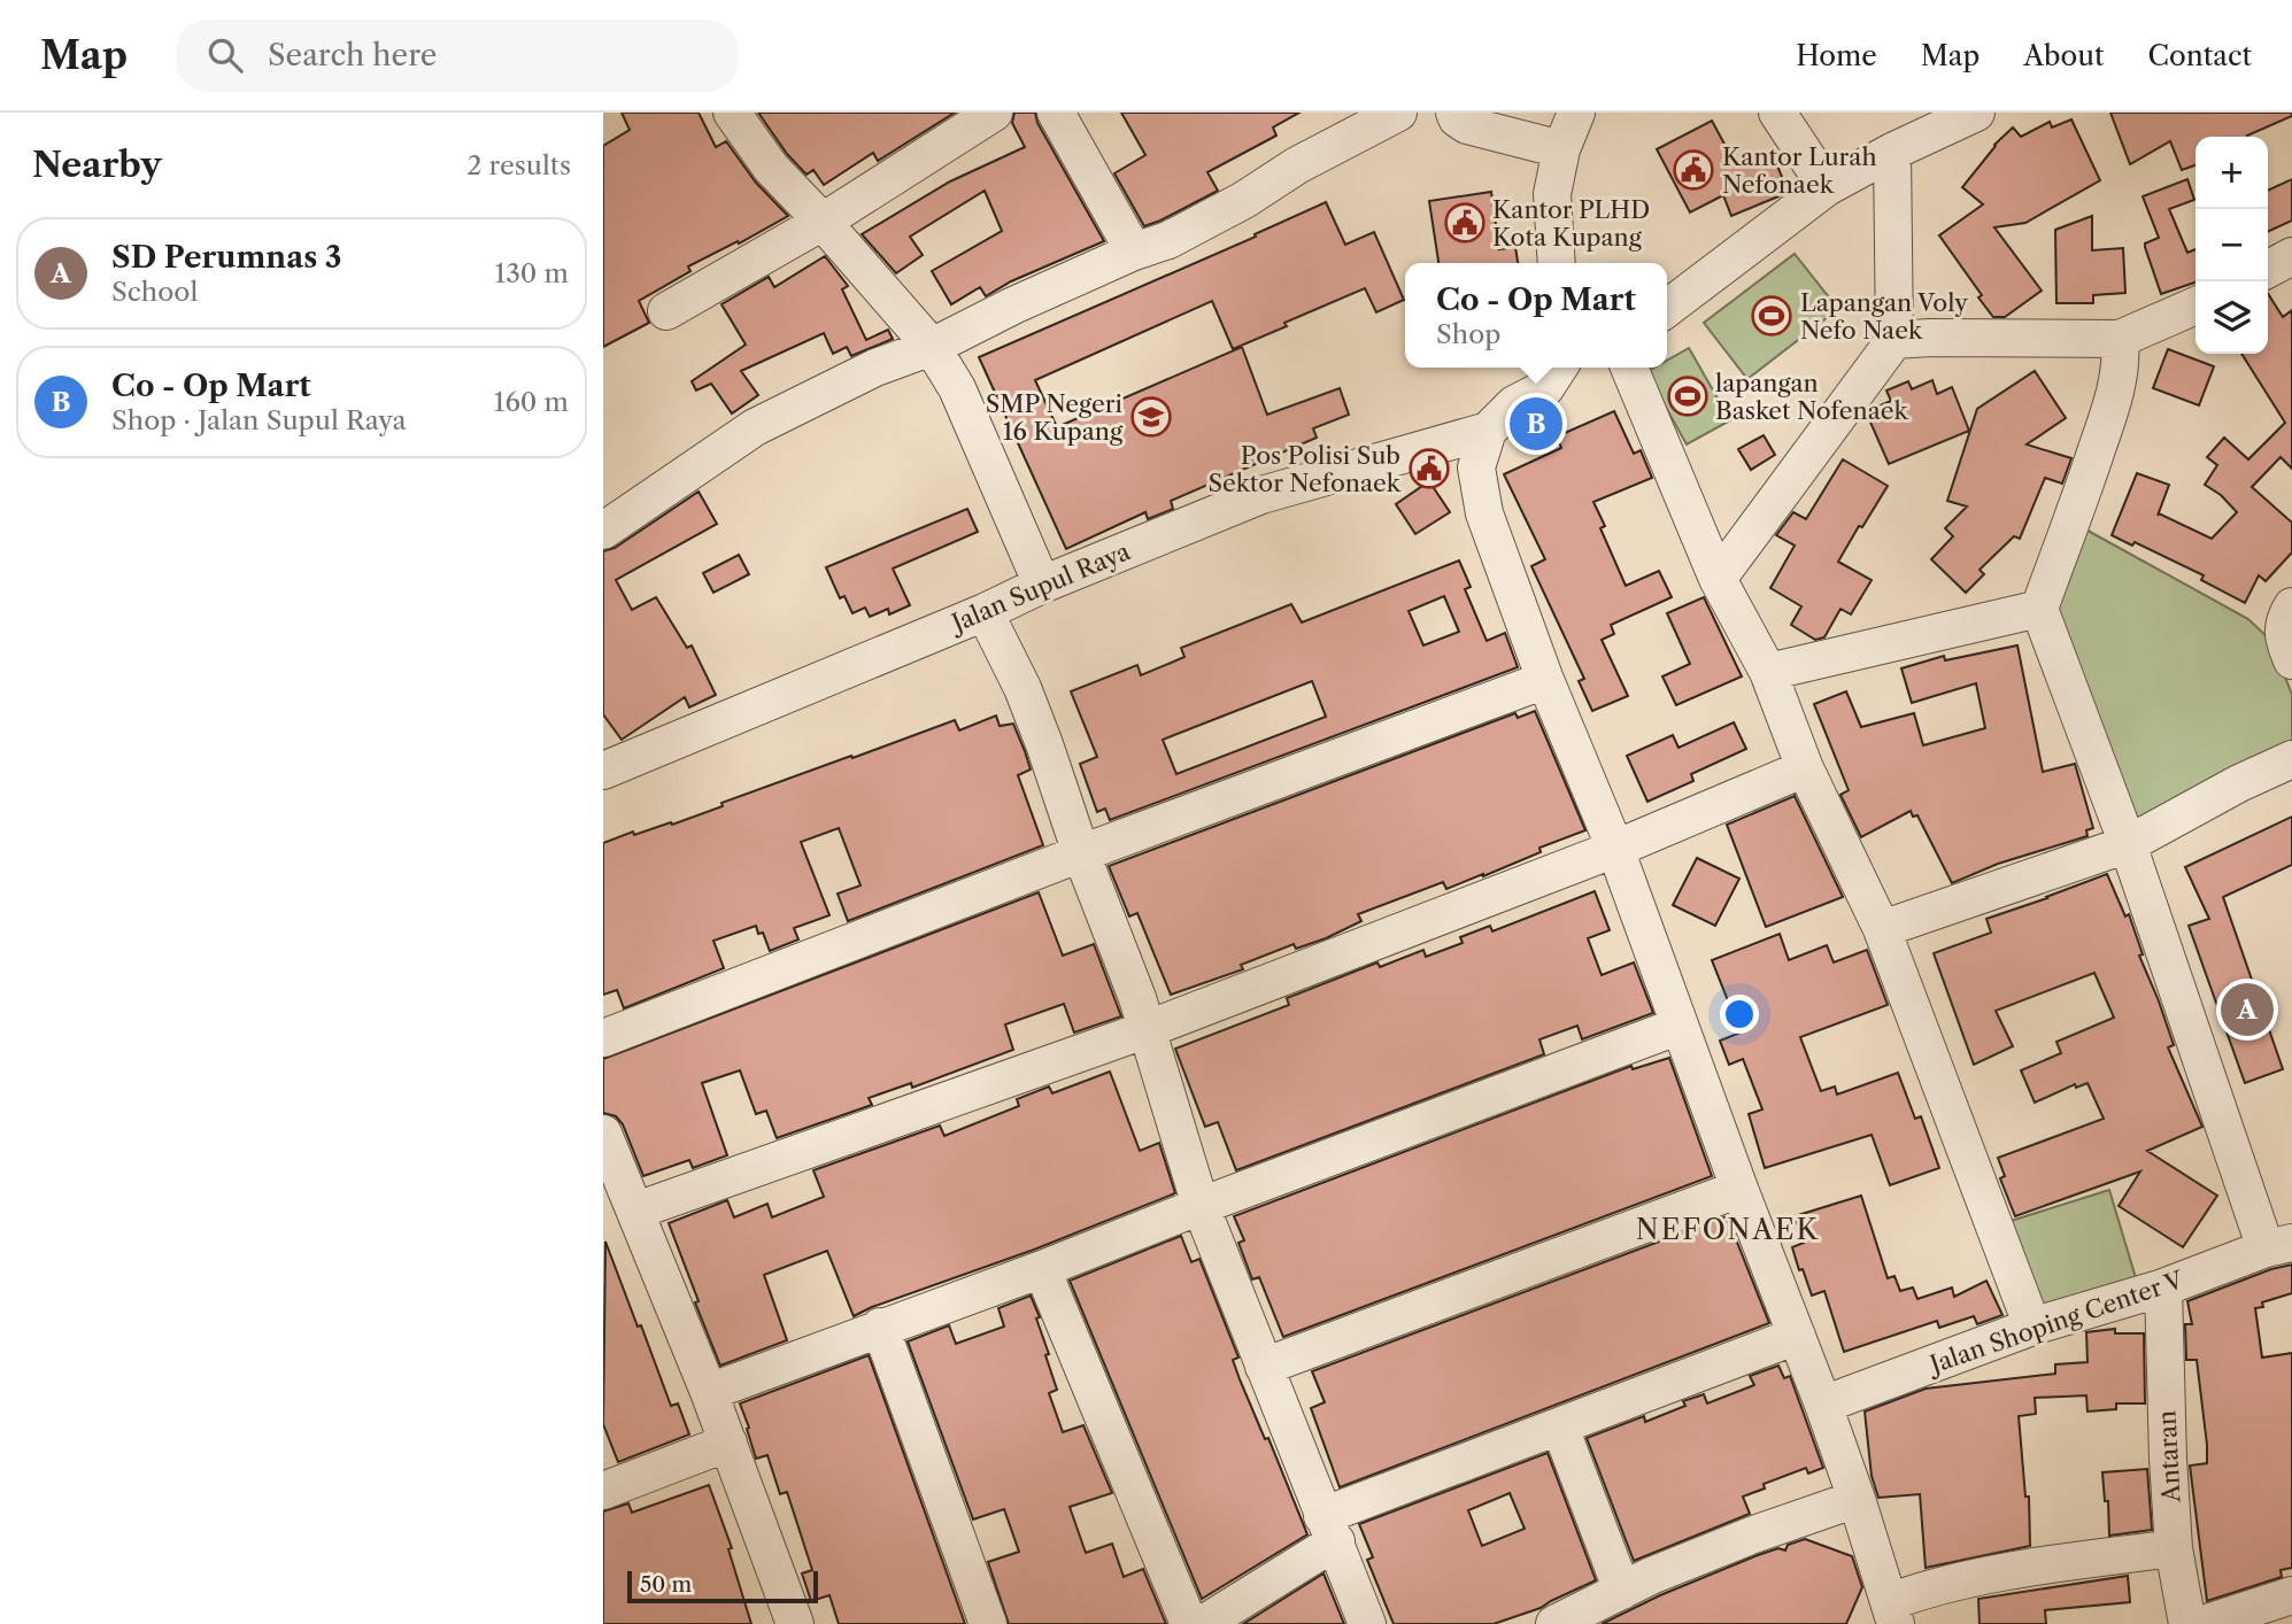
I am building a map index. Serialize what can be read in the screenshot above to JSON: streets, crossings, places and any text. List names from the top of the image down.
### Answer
{
  "streets": {
    "street": ["Jalan Supul Raya", "Jalan Shoping Center V", "Antaran"]
  },
  "crossings": [
    ["Jalan Shoping Center V", "Antaran"]
  ],
  "districts": ["NEFONAEK"],
  "places": {
    "public building": ["Kantor Lurah Nefonaek", "Kantor PLHD Kota Kupang", "Pos Polisi Sub Sektor Nefonaek"],
    "sports": ["Lapangan Voly Nefo Naek", "lapangan Basket Nofenaek"],
    "school or university": ["SMP Negeri 16 Kupang"]
  },
  "scale_bar": "50 m",
  "page": {
    "header": "Map",
    "search": "Search here",
    "nav": [
      "Home",
      "Map",
      "About",
      "Contact"
    ],
    "heading": ["Nearby", "2 results"],
    "map_buttons": ["+", "−"],
    "list": [
      {
        "mark": "A",
        "name": "SD Perumnas 3",
        "note": "School",
        "value": "130 m"
      },
      {
        "mark": "B",
        "name": "Co - Op Mart",
        "note": "Shop · Jalan Supul Raya",
        "value": "160 m"
      }
    ],
    "popup": ["Co - Op Mart", "Shop"],
    "pins": ["B", "A"],
    "scale": "50 m"
  }
}
